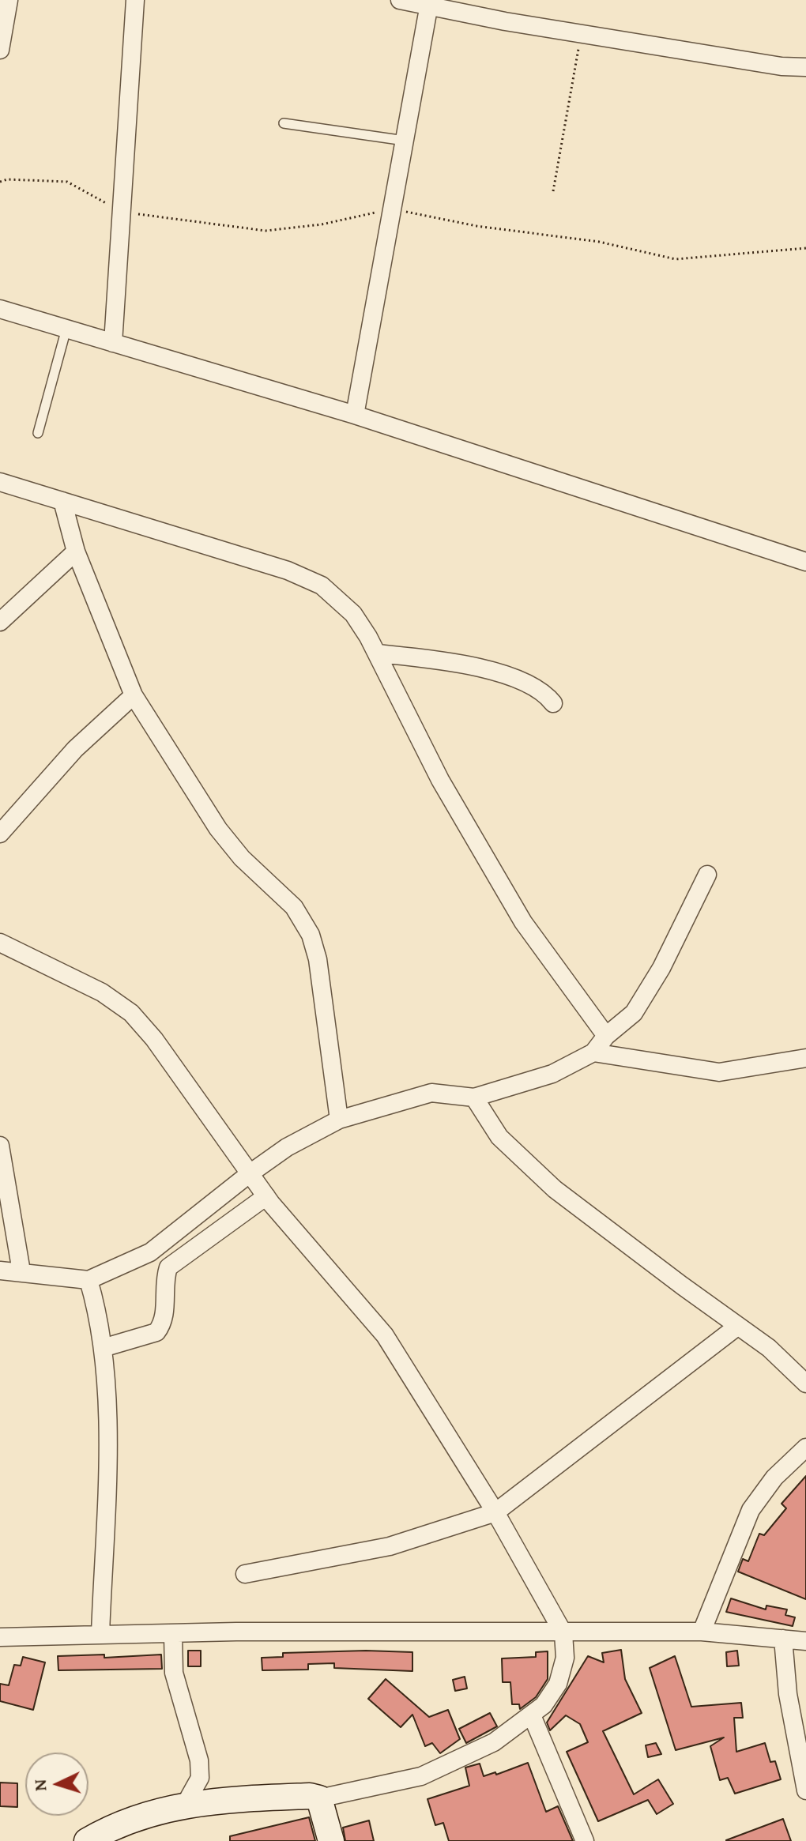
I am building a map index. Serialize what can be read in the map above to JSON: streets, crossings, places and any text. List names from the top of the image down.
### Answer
{
  "north": "left"
}
